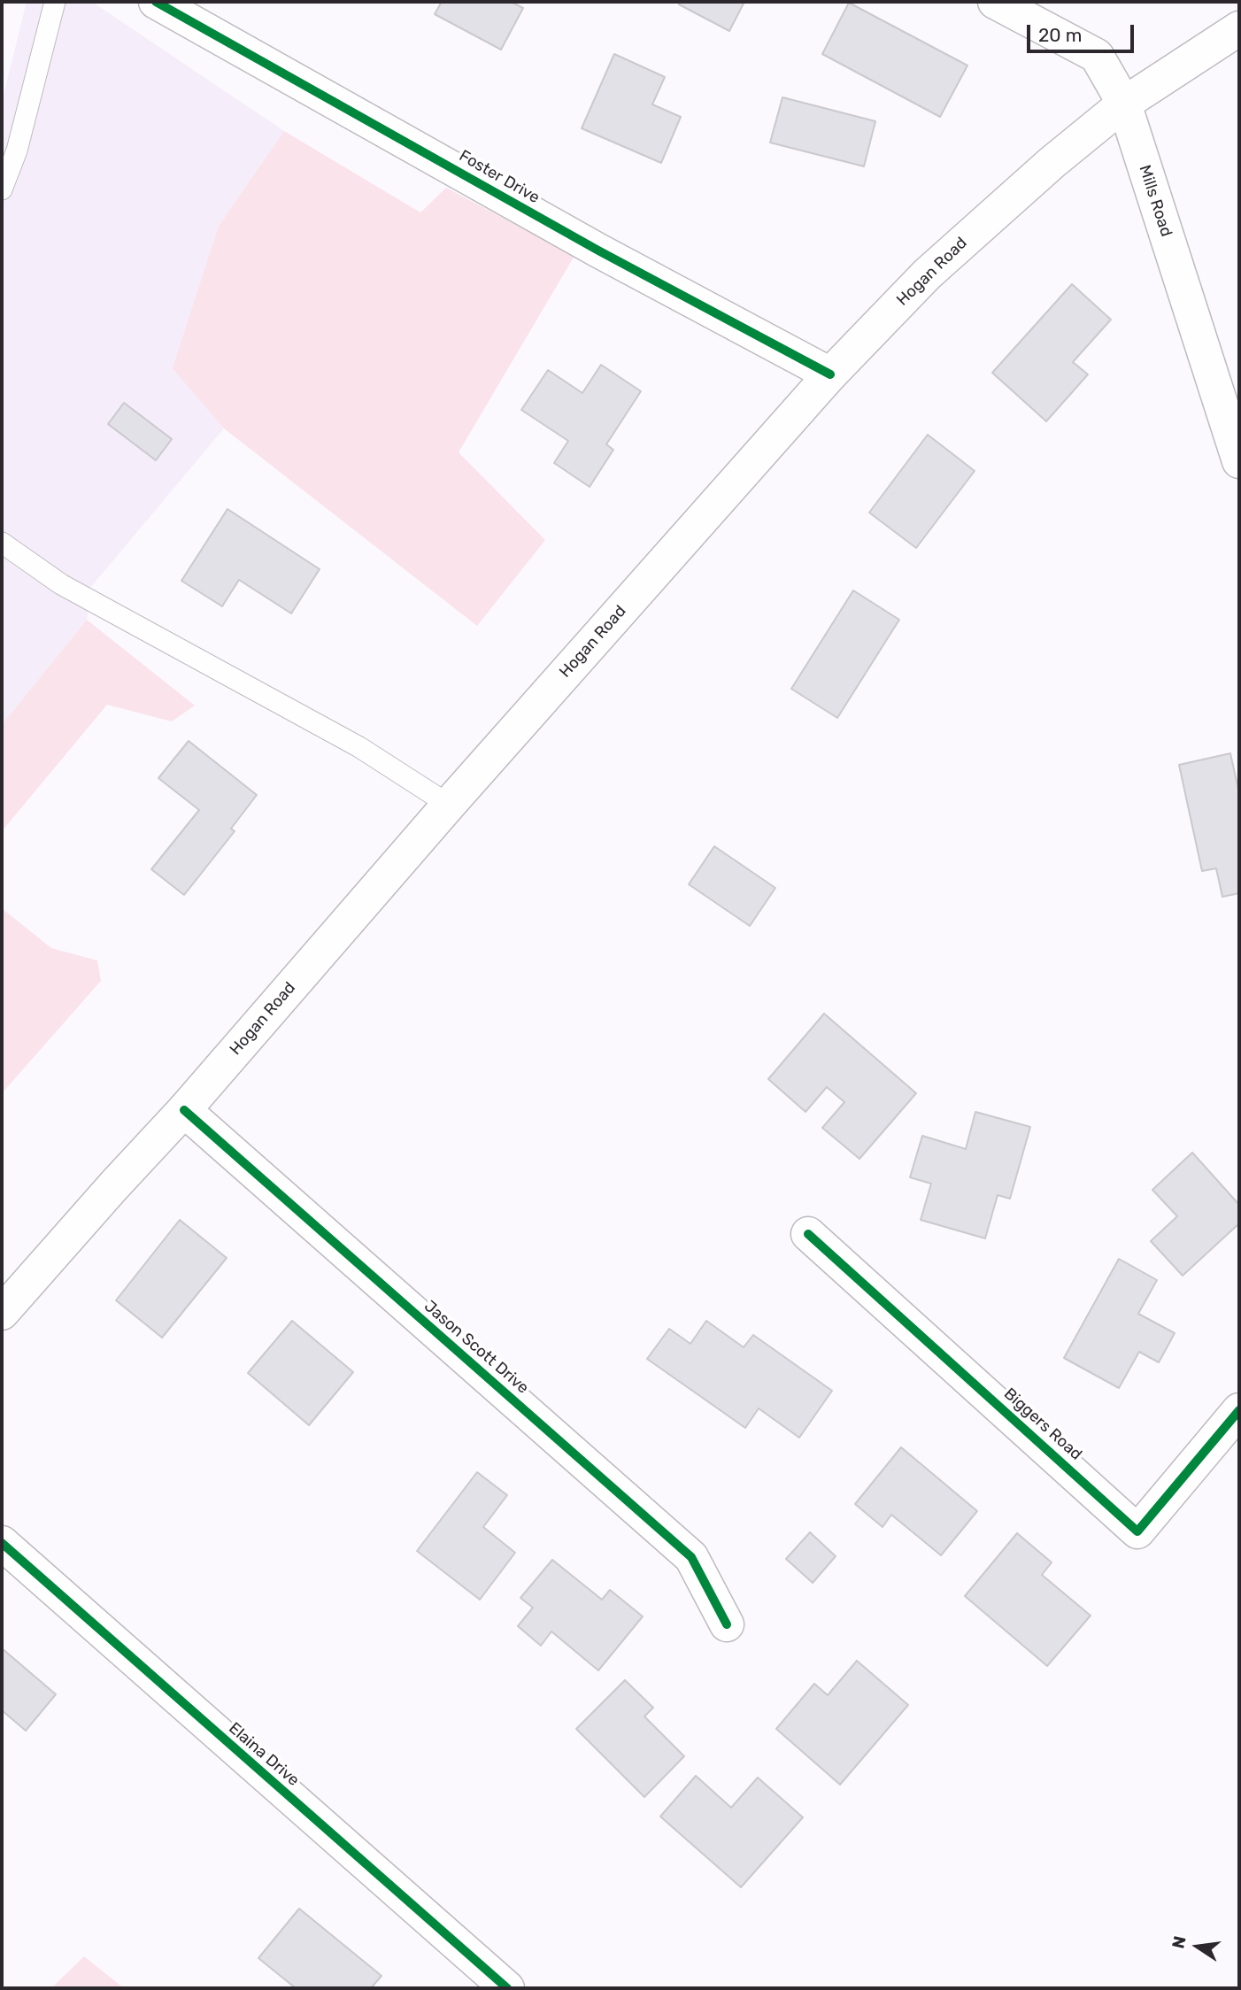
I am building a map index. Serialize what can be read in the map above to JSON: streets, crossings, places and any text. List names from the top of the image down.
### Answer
{
  "streets": {
    "street": [
      "Foster Drive",
      "Mills Road",
      "Hogan Road",
      "Jason Scott Drive",
      "Biggers Road",
      "Elaina Drive"
    ]
  },
  "crossings": [
    ["Foster Drive", "Hogan Road"],
    ["Mills Road", "Hogan Road"],
    ["Hogan Road", "Jason Scott Drive"]
  ],
  "scale_bar": "20 m",
  "north": "left"
}
